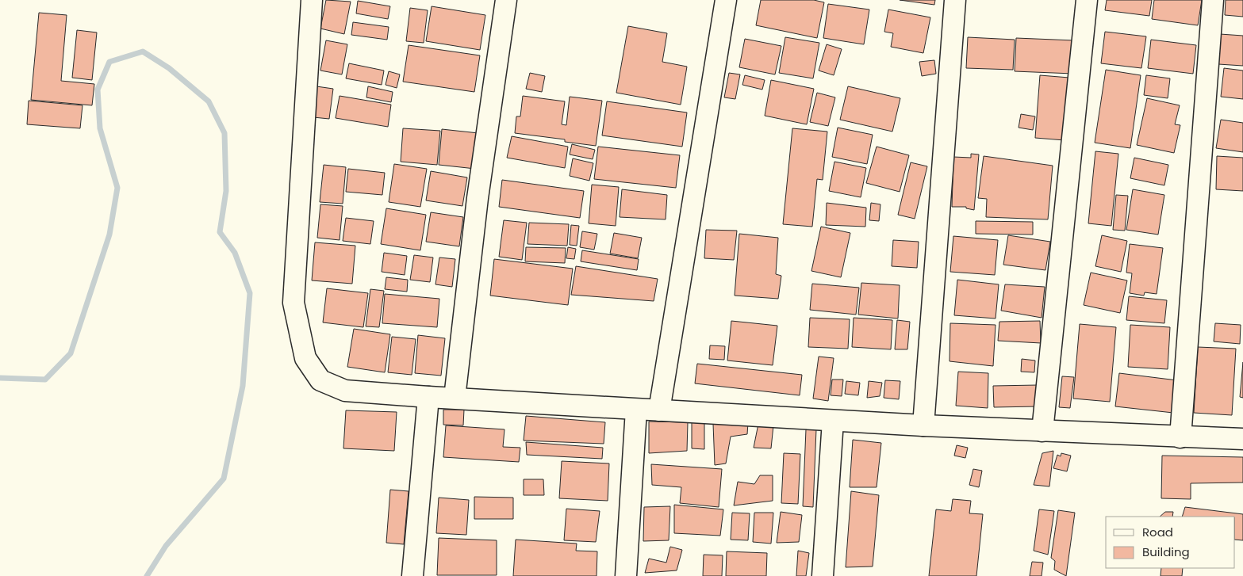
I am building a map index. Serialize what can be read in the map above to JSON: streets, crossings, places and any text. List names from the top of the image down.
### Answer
{
  "legend": ["Road", "Building"]
}
